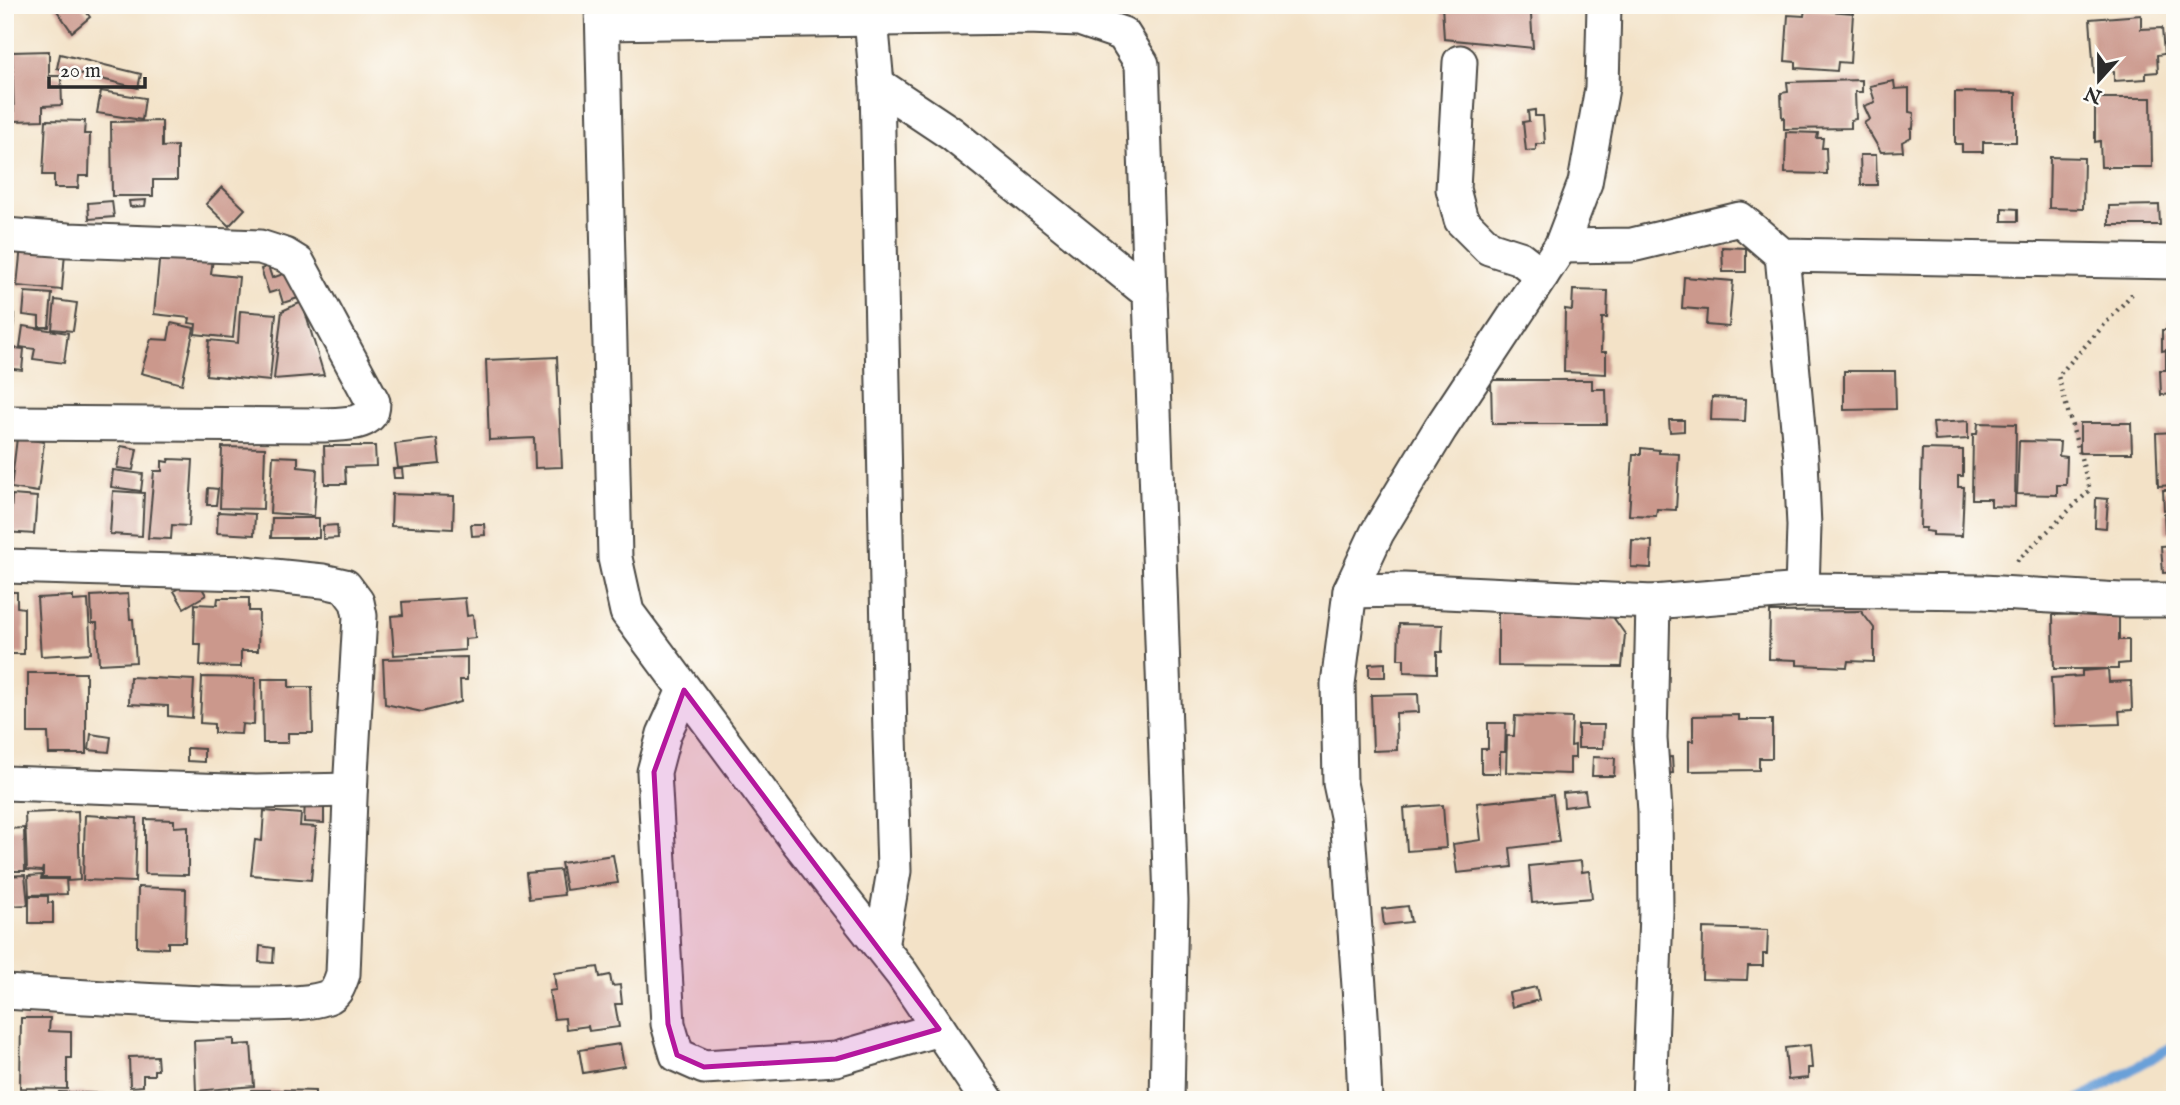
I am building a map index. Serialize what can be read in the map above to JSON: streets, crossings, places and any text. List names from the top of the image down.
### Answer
{
  "scale_bar": "20 m",
  "north": "bottom"
}
